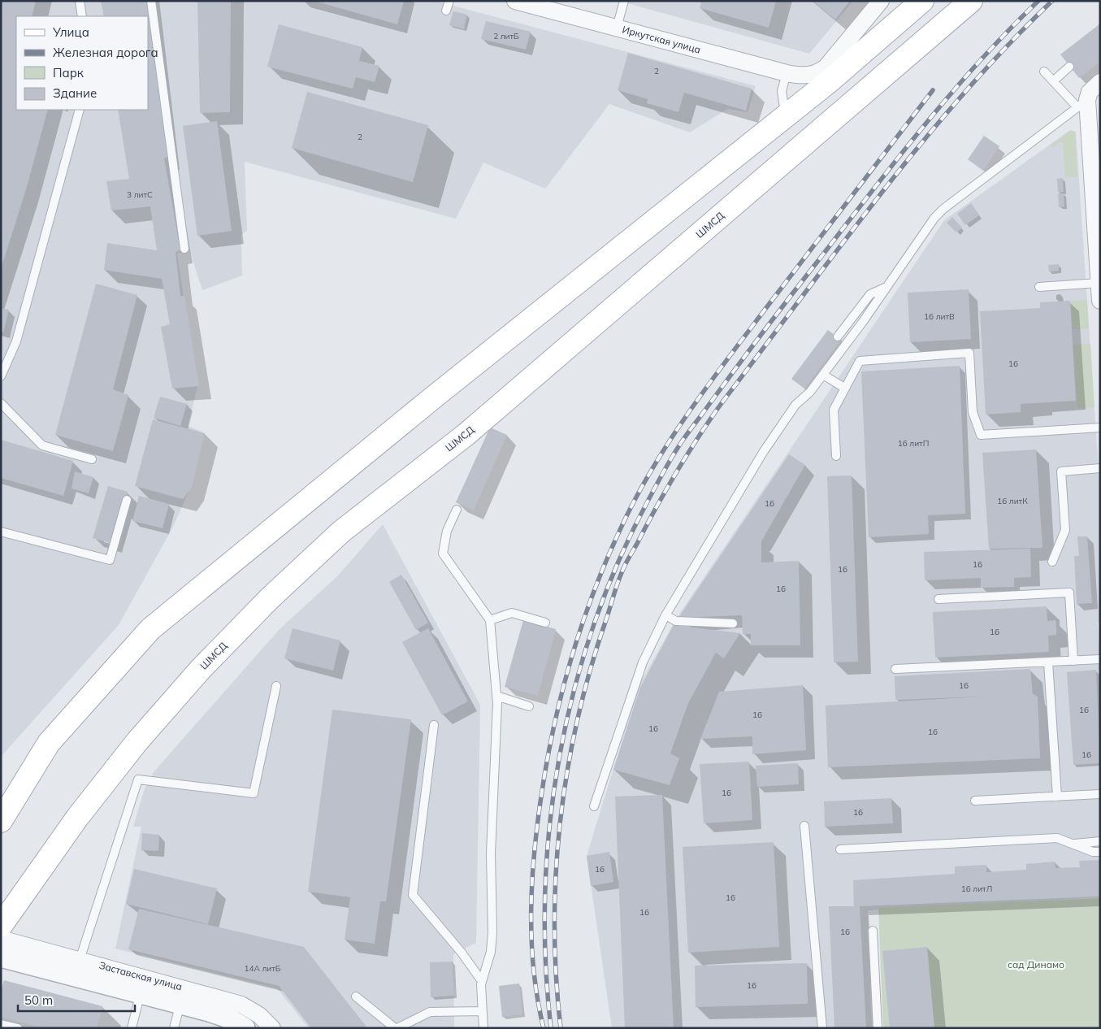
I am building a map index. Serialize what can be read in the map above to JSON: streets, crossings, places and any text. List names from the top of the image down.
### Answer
{
  "streets": {
    "main road": ["ШМСД"],
    "street": ["Иркутская улица", "Заставская улица"]
  },
  "parks": ["сад Динамо"],
  "house_numbers": [
    "2 литБ",
    "2",
    "2",
    "3 литС",
    "16 литВ",
    "16",
    "16 литП",
    "16 литК",
    "16",
    "16",
    "16",
    "16",
    "16",
    "16",
    "16",
    "16",
    "16",
    "16",
    "16",
    "16",
    "16",
    "16",
    "16 литЛ",
    "16",
    "16",
    "16",
    "14А литБ",
    "16"
  ],
  "legend": [
    "Улица",
    "Железная дорога",
    "Парк",
    "Здание"
  ],
  "scale_bar": "50 m"
}
